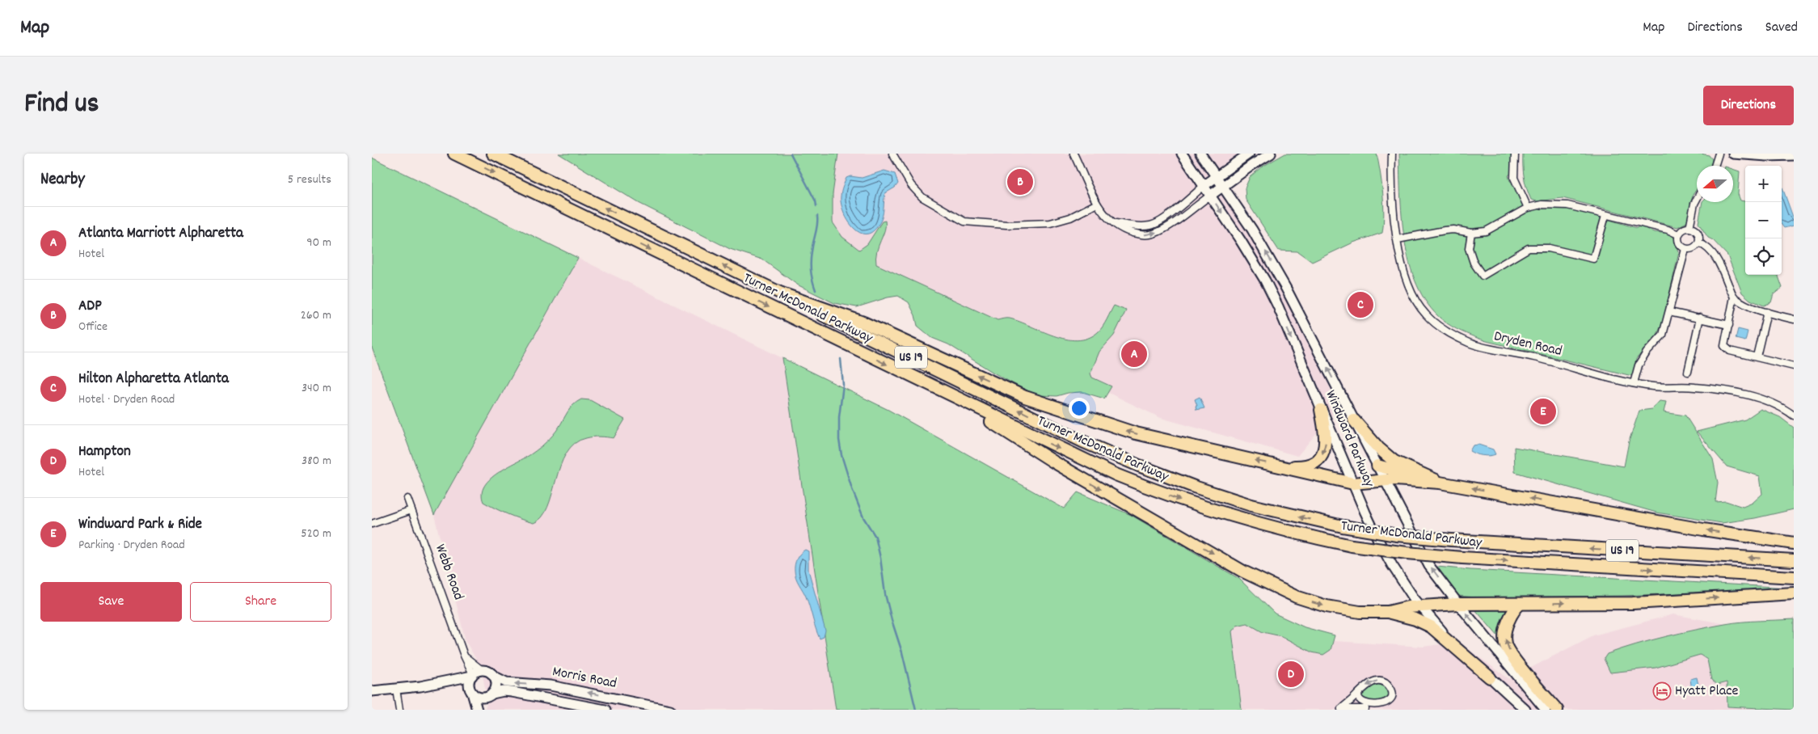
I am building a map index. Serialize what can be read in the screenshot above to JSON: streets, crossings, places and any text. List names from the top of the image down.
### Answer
{
  "streets": {
    "highway": ["Turner McDonald Parkway", "US 19"],
    "main road": ["Windward Parkway", "Morris Road"],
    "street": ["Dryden Road", "Webb Road"]
  },
  "crossings": [
    ["Webb Road", "Morris Road"]
  ],
  "places": {
    "hotel": ["Hyatt Place"]
  },
  "north": "left",
  "page": {
    "header": "Map",
    "nav": ["Map", "Directions", "Saved"],
    "title": "Find us",
    "buttons": [
      "Directions",
      ["Save", "Share"]
    ],
    "heading": ["Nearby", "5 results"],
    "map_buttons": ["+", "−"],
    "pins": [
      "B",
      "C",
      "A",
      "E",
      "D"
    ],
    "list": [
      {
        "mark": "A",
        "name": "Atlanta Marriott Alpharetta",
        "note": "Hotel",
        "value": "90 m"
      },
      {
        "mark": "B",
        "name": "ADP",
        "note": "Office",
        "value": "260 m"
      },
      {
        "mark": "C",
        "name": "Hilton Alpharetta Atlanta",
        "note": "Hotel · Dryden Road",
        "value": "340 m"
      },
      {
        "mark": "D",
        "name": "Hampton",
        "note": "Hotel",
        "value": "380 m"
      },
      {
        "mark": "E",
        "name": "Windward Park & Ride",
        "note": "Parking · Dryden Road",
        "value": "520 m"
      }
    ]
  }
}
